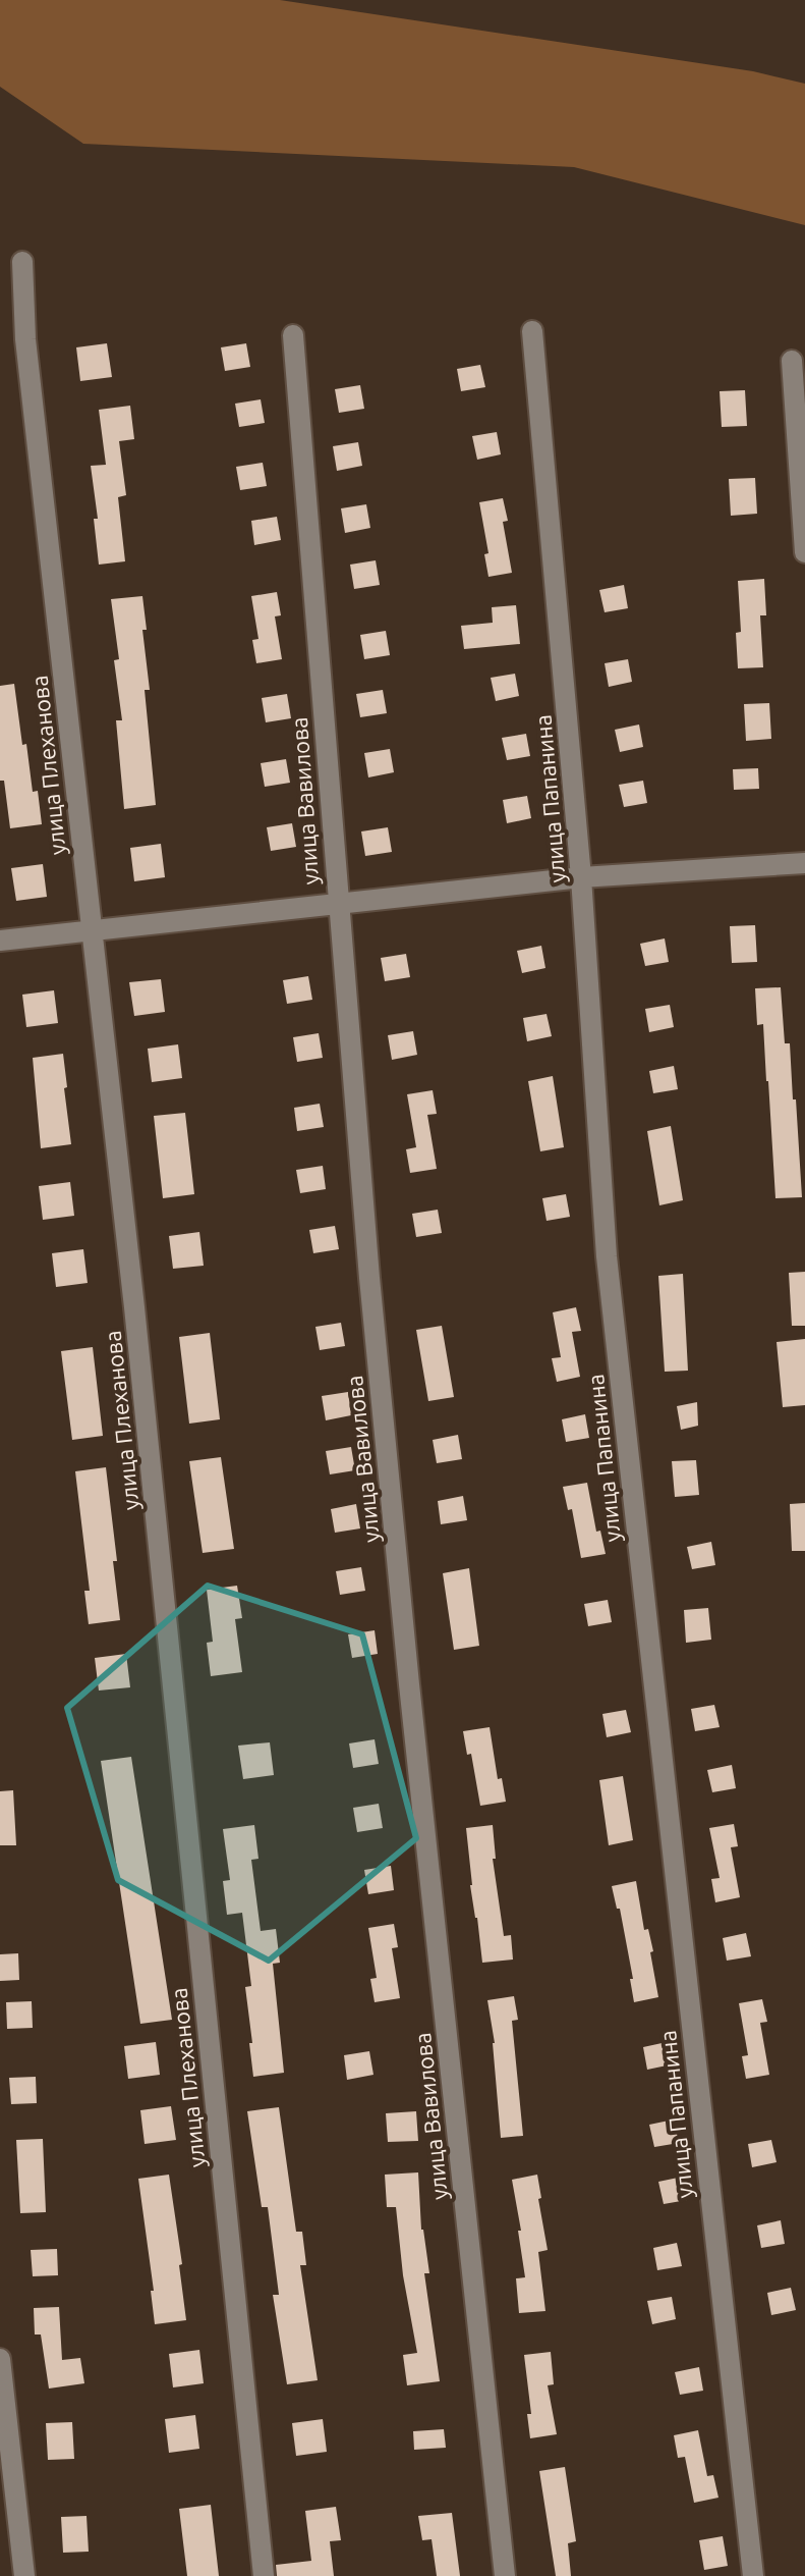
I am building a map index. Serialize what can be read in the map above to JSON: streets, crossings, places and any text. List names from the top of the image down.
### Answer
{
  "streets": {
    "street": ["улица Плеханова", "улица Папанина", "улица Вавилова"]
  }
}
